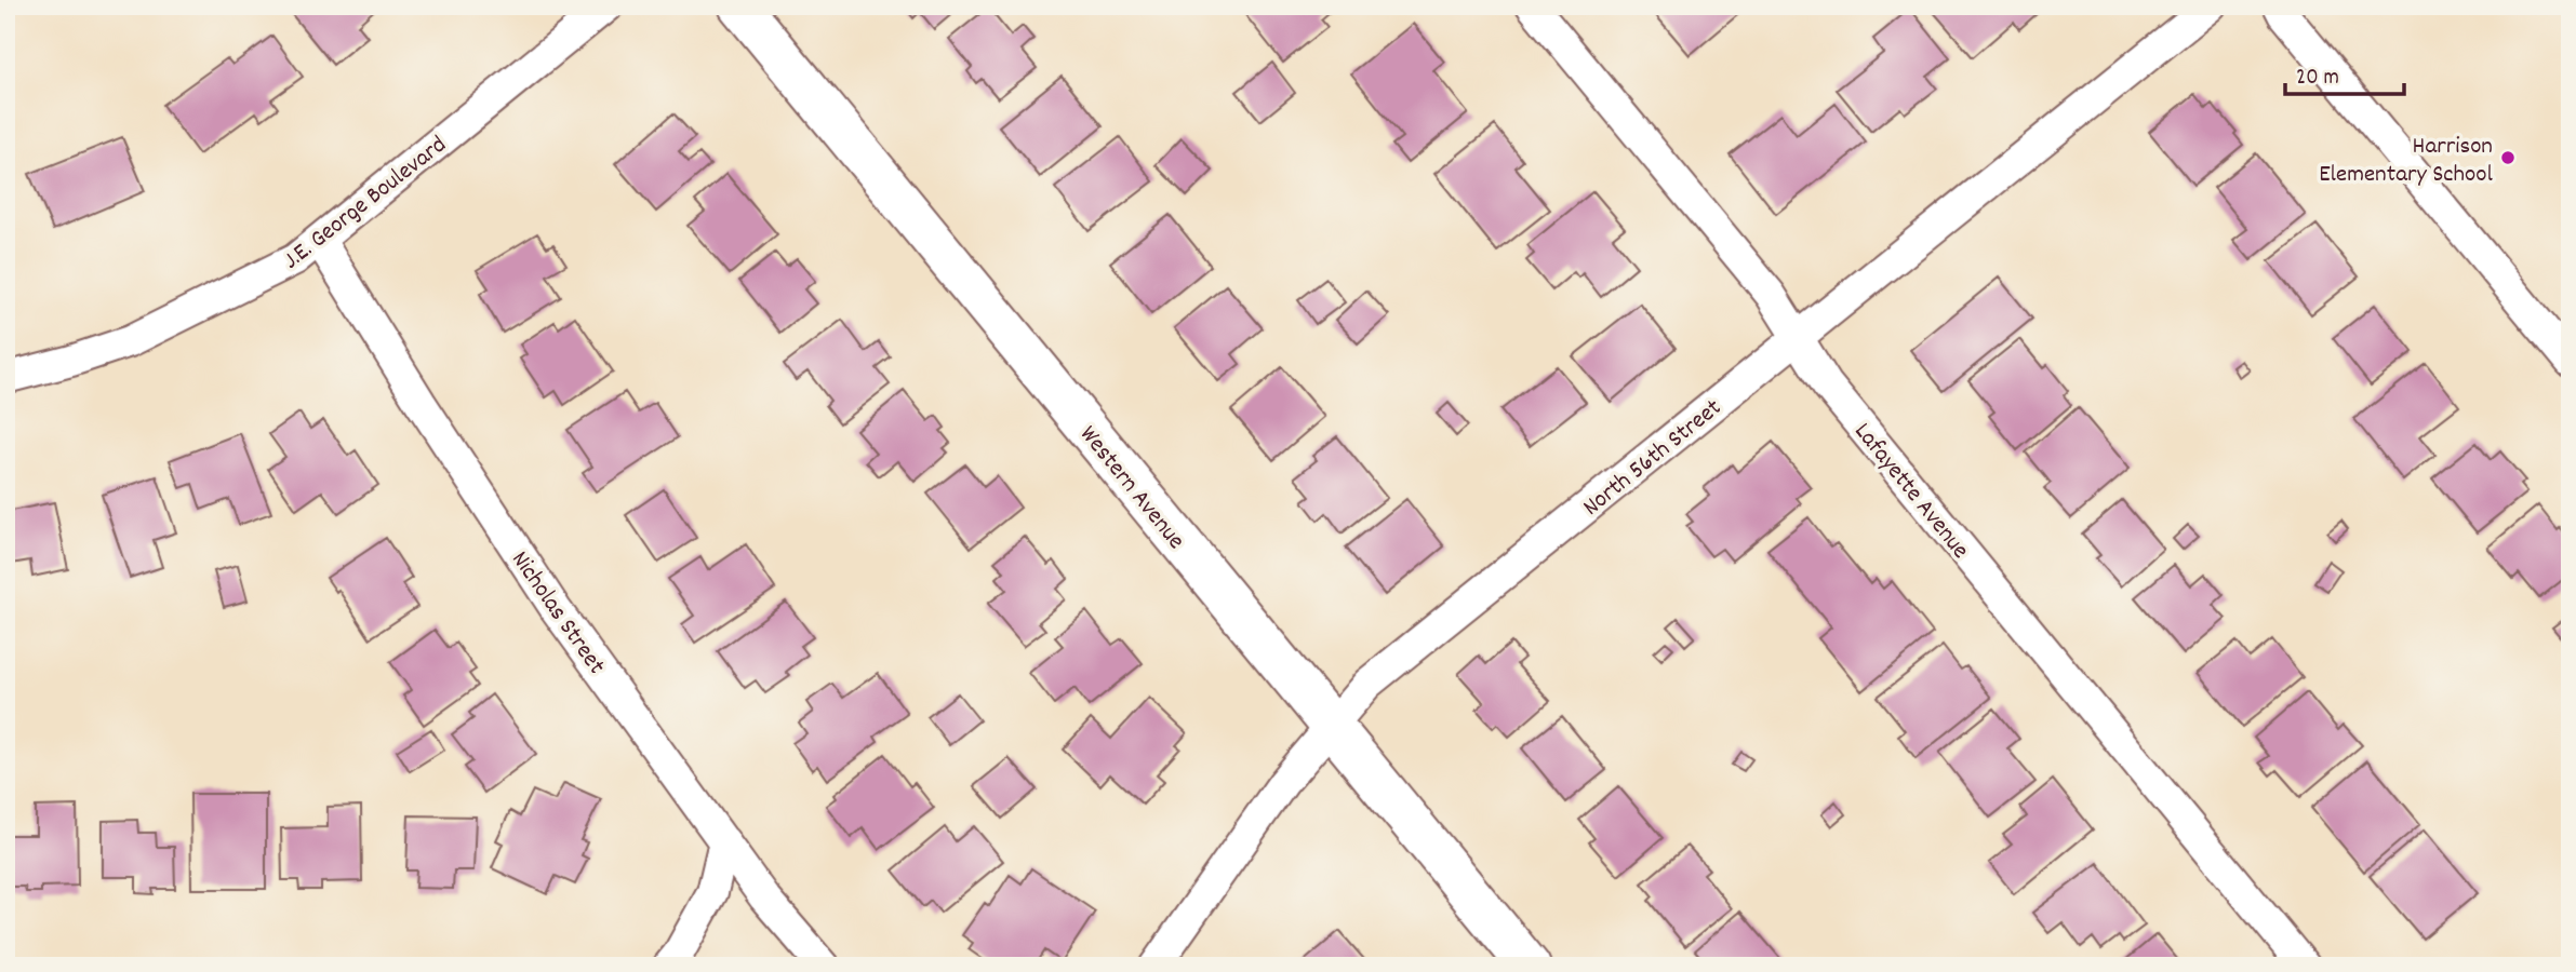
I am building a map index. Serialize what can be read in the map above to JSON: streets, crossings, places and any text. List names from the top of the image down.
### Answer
{
  "streets": {
    "street": [
      "J.E. George Boulevard",
      "North 56th Street",
      "Western Avenue",
      "Lafayette Avenue",
      "Nicholas Street"
    ]
  },
  "crossings": [
    ["J.E. George Boulevard", "Nicholas Street"],
    ["North 56th Street", "Western Avenue"],
    ["North 56th Street", "Lafayette Avenue"]
  ],
  "places": ["Harrison Elementary School"],
  "scale_bar": "20 m"
}
